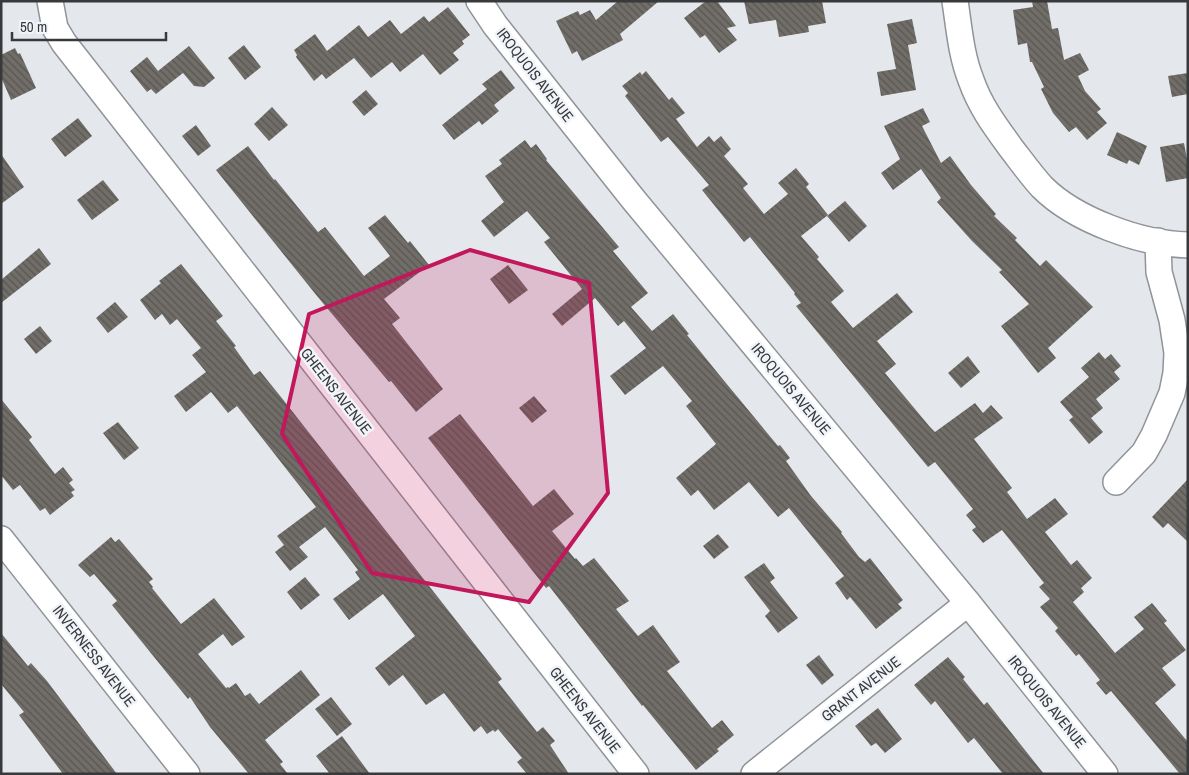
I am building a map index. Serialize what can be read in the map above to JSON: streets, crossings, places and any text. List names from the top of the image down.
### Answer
{
  "streets": {
    "street": [
      "IROQUOIS AVENUE",
      "GHEENS AVENUE",
      "INVERNESS AVENUE",
      "GRANT AVENUE"
    ]
  },
  "crossings": [
    ["IROQUOIS AVENUE", "GRANT AVENUE"]
  ],
  "scale_bar": "50 m"
}
